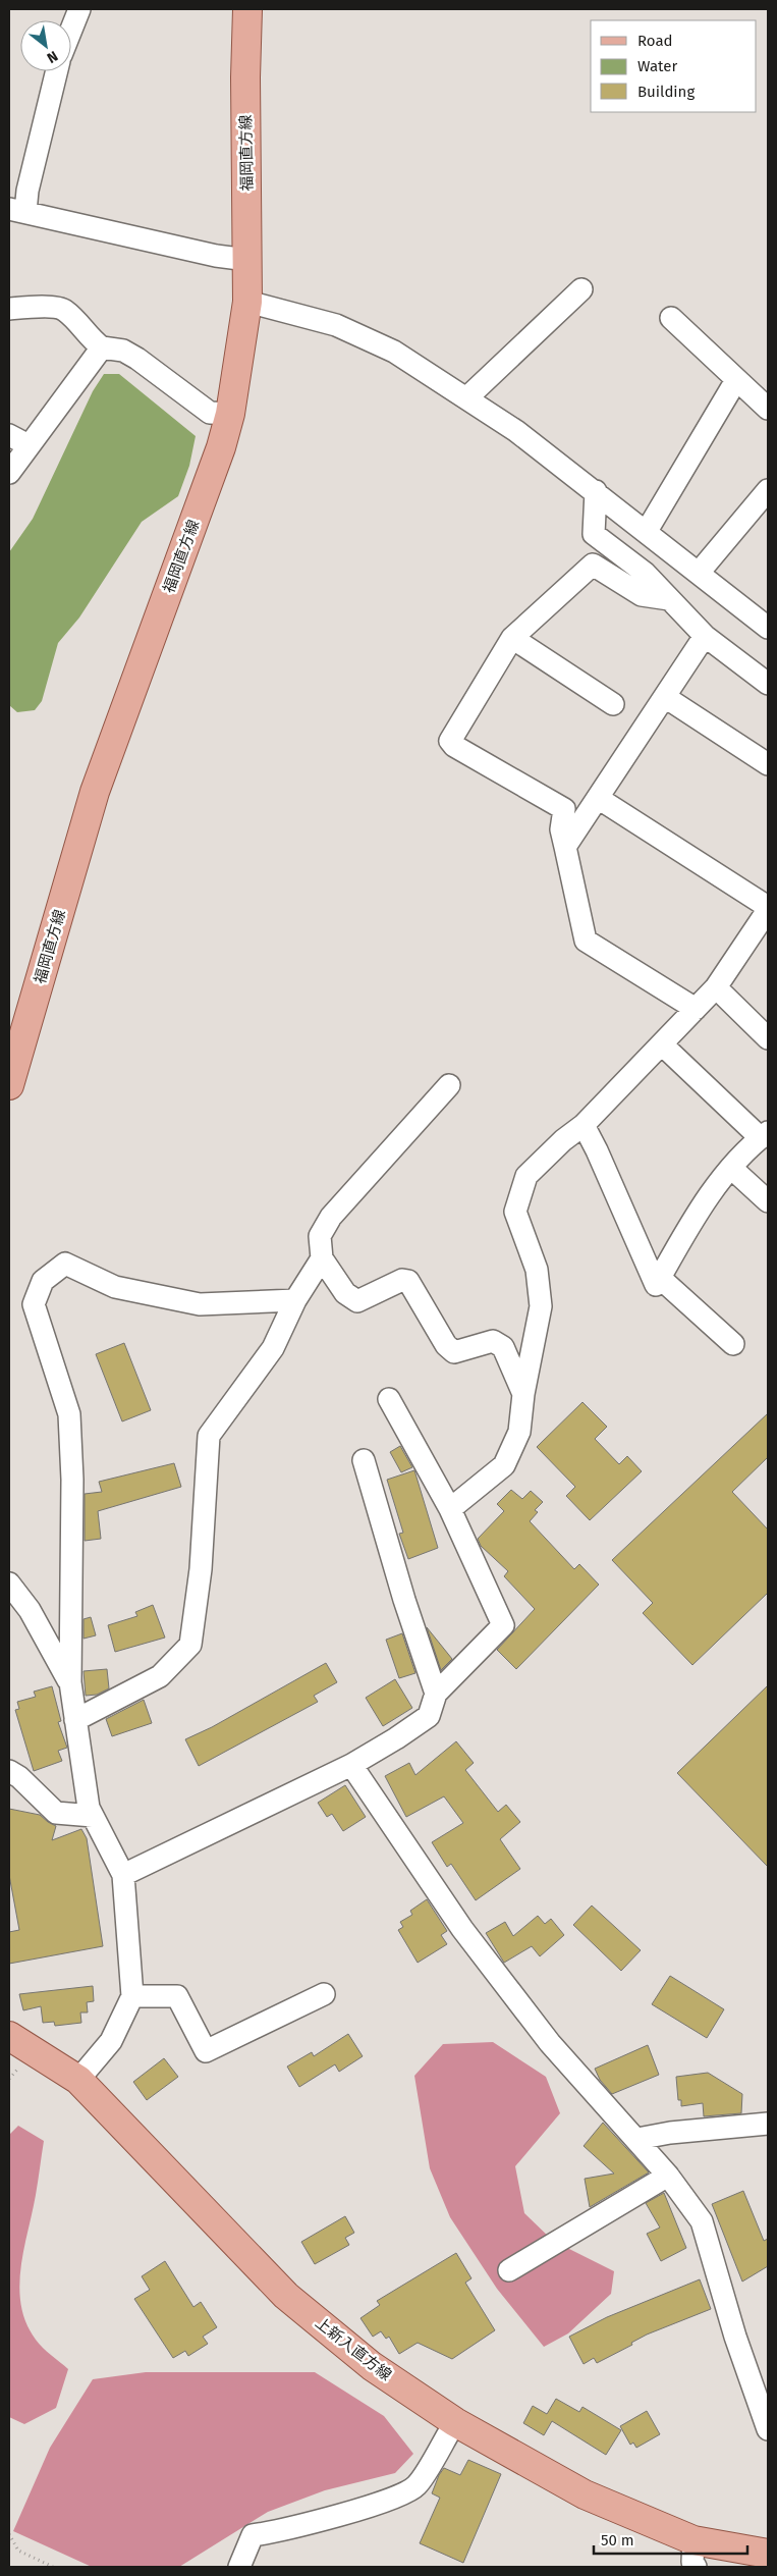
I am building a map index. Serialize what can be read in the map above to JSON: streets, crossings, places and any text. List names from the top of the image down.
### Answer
{
  "streets": {
    "main road": ["福岡直方線", "上新入直方線"]
  },
  "legend": ["Road", "Water", "Building"],
  "scale_bar": "50 m",
  "north": "bottom right"
}
